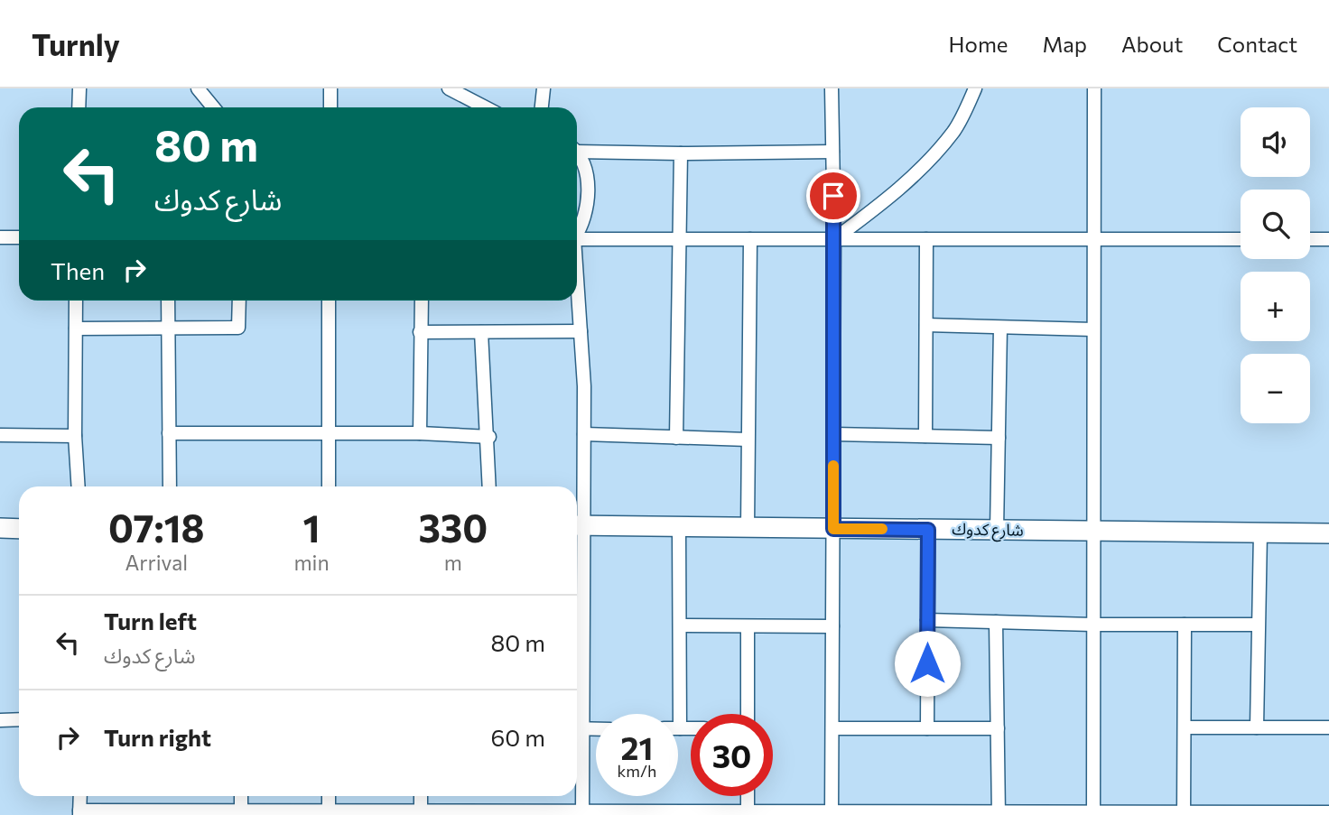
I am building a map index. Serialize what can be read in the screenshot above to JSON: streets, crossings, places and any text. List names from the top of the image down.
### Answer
{
  "streets": {
    "street": ["شارع كدوك"]
  },
  "page": {
    "header": "Turnly",
    "nav": [
      "Home",
      "Map",
      "About",
      "Contact"
    ],
    "map_buttons": ["+", "−"],
    "turn": ["80 m", "شارع كدوك"],
    "then": "Then",
    "eta": [
      "07:18",
      "Arrival",
      "1",
      "min",
      "330",
      "m"
    ],
    "list": [
      {
        "name": "Turn left",
        "note": "شارع كدوك",
        "value": "80 m"
      },
      {
        "name": "Turn right",
        "value": "60 m"
      }
    ],
    "speed": "21 km/h",
    "limit": "30"
  }
}
